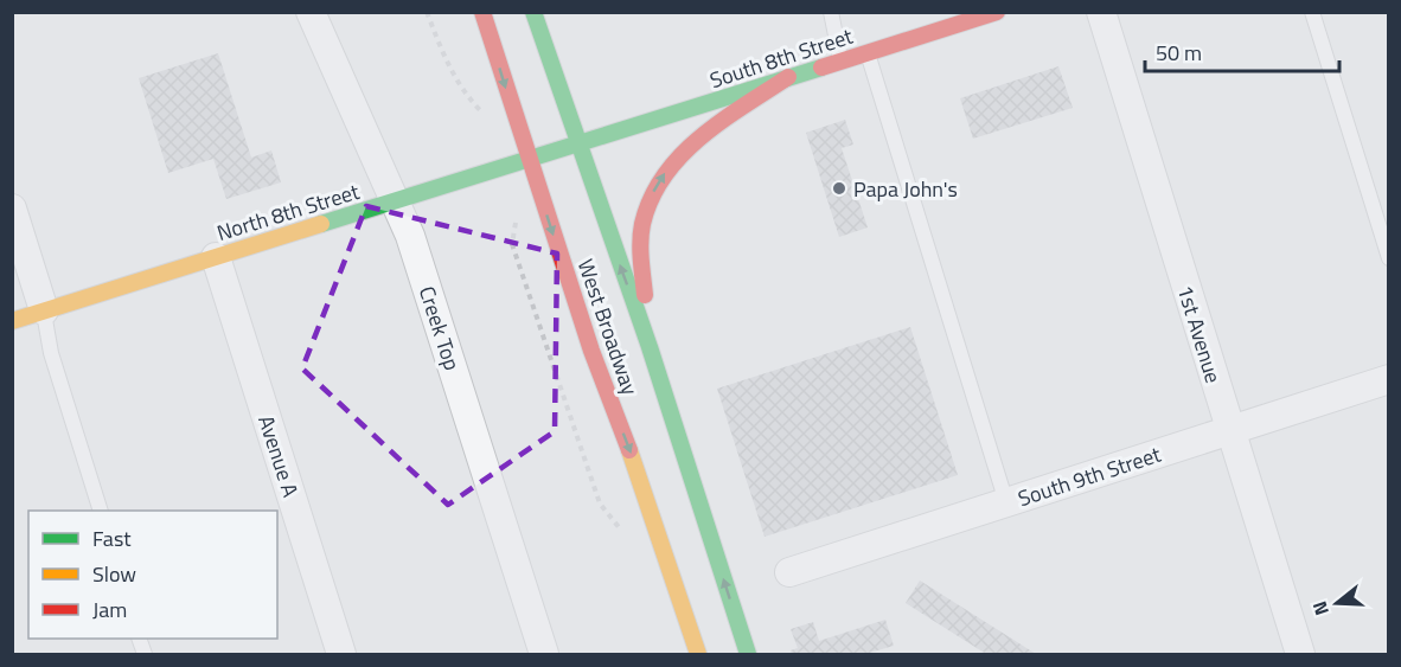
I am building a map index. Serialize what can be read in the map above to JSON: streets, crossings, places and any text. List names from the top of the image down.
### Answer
{
  "streets": {
    "main road": ["South 8th Street", "North 8th Street", "West Broadway"],
    "street": [
      "Creek Top",
      "1st Avenue",
      "Avenue A",
      "South 9th Street"
    ]
  },
  "crossings": [
    ["South 8th Street", "North 8th Street"],
    ["South 8th Street", "West Broadway"],
    ["North 8th Street", "West Broadway"],
    ["North 8th Street", "Creek Top"],
    ["North 8th Street", "Avenue A"],
    ["1st Avenue", "South 9th Street"]
  ],
  "places": ["Papa John's"],
  "legend": ["Fast", "Slow", "Jam"],
  "scale_bar": "50 m",
  "north": "left"
}
